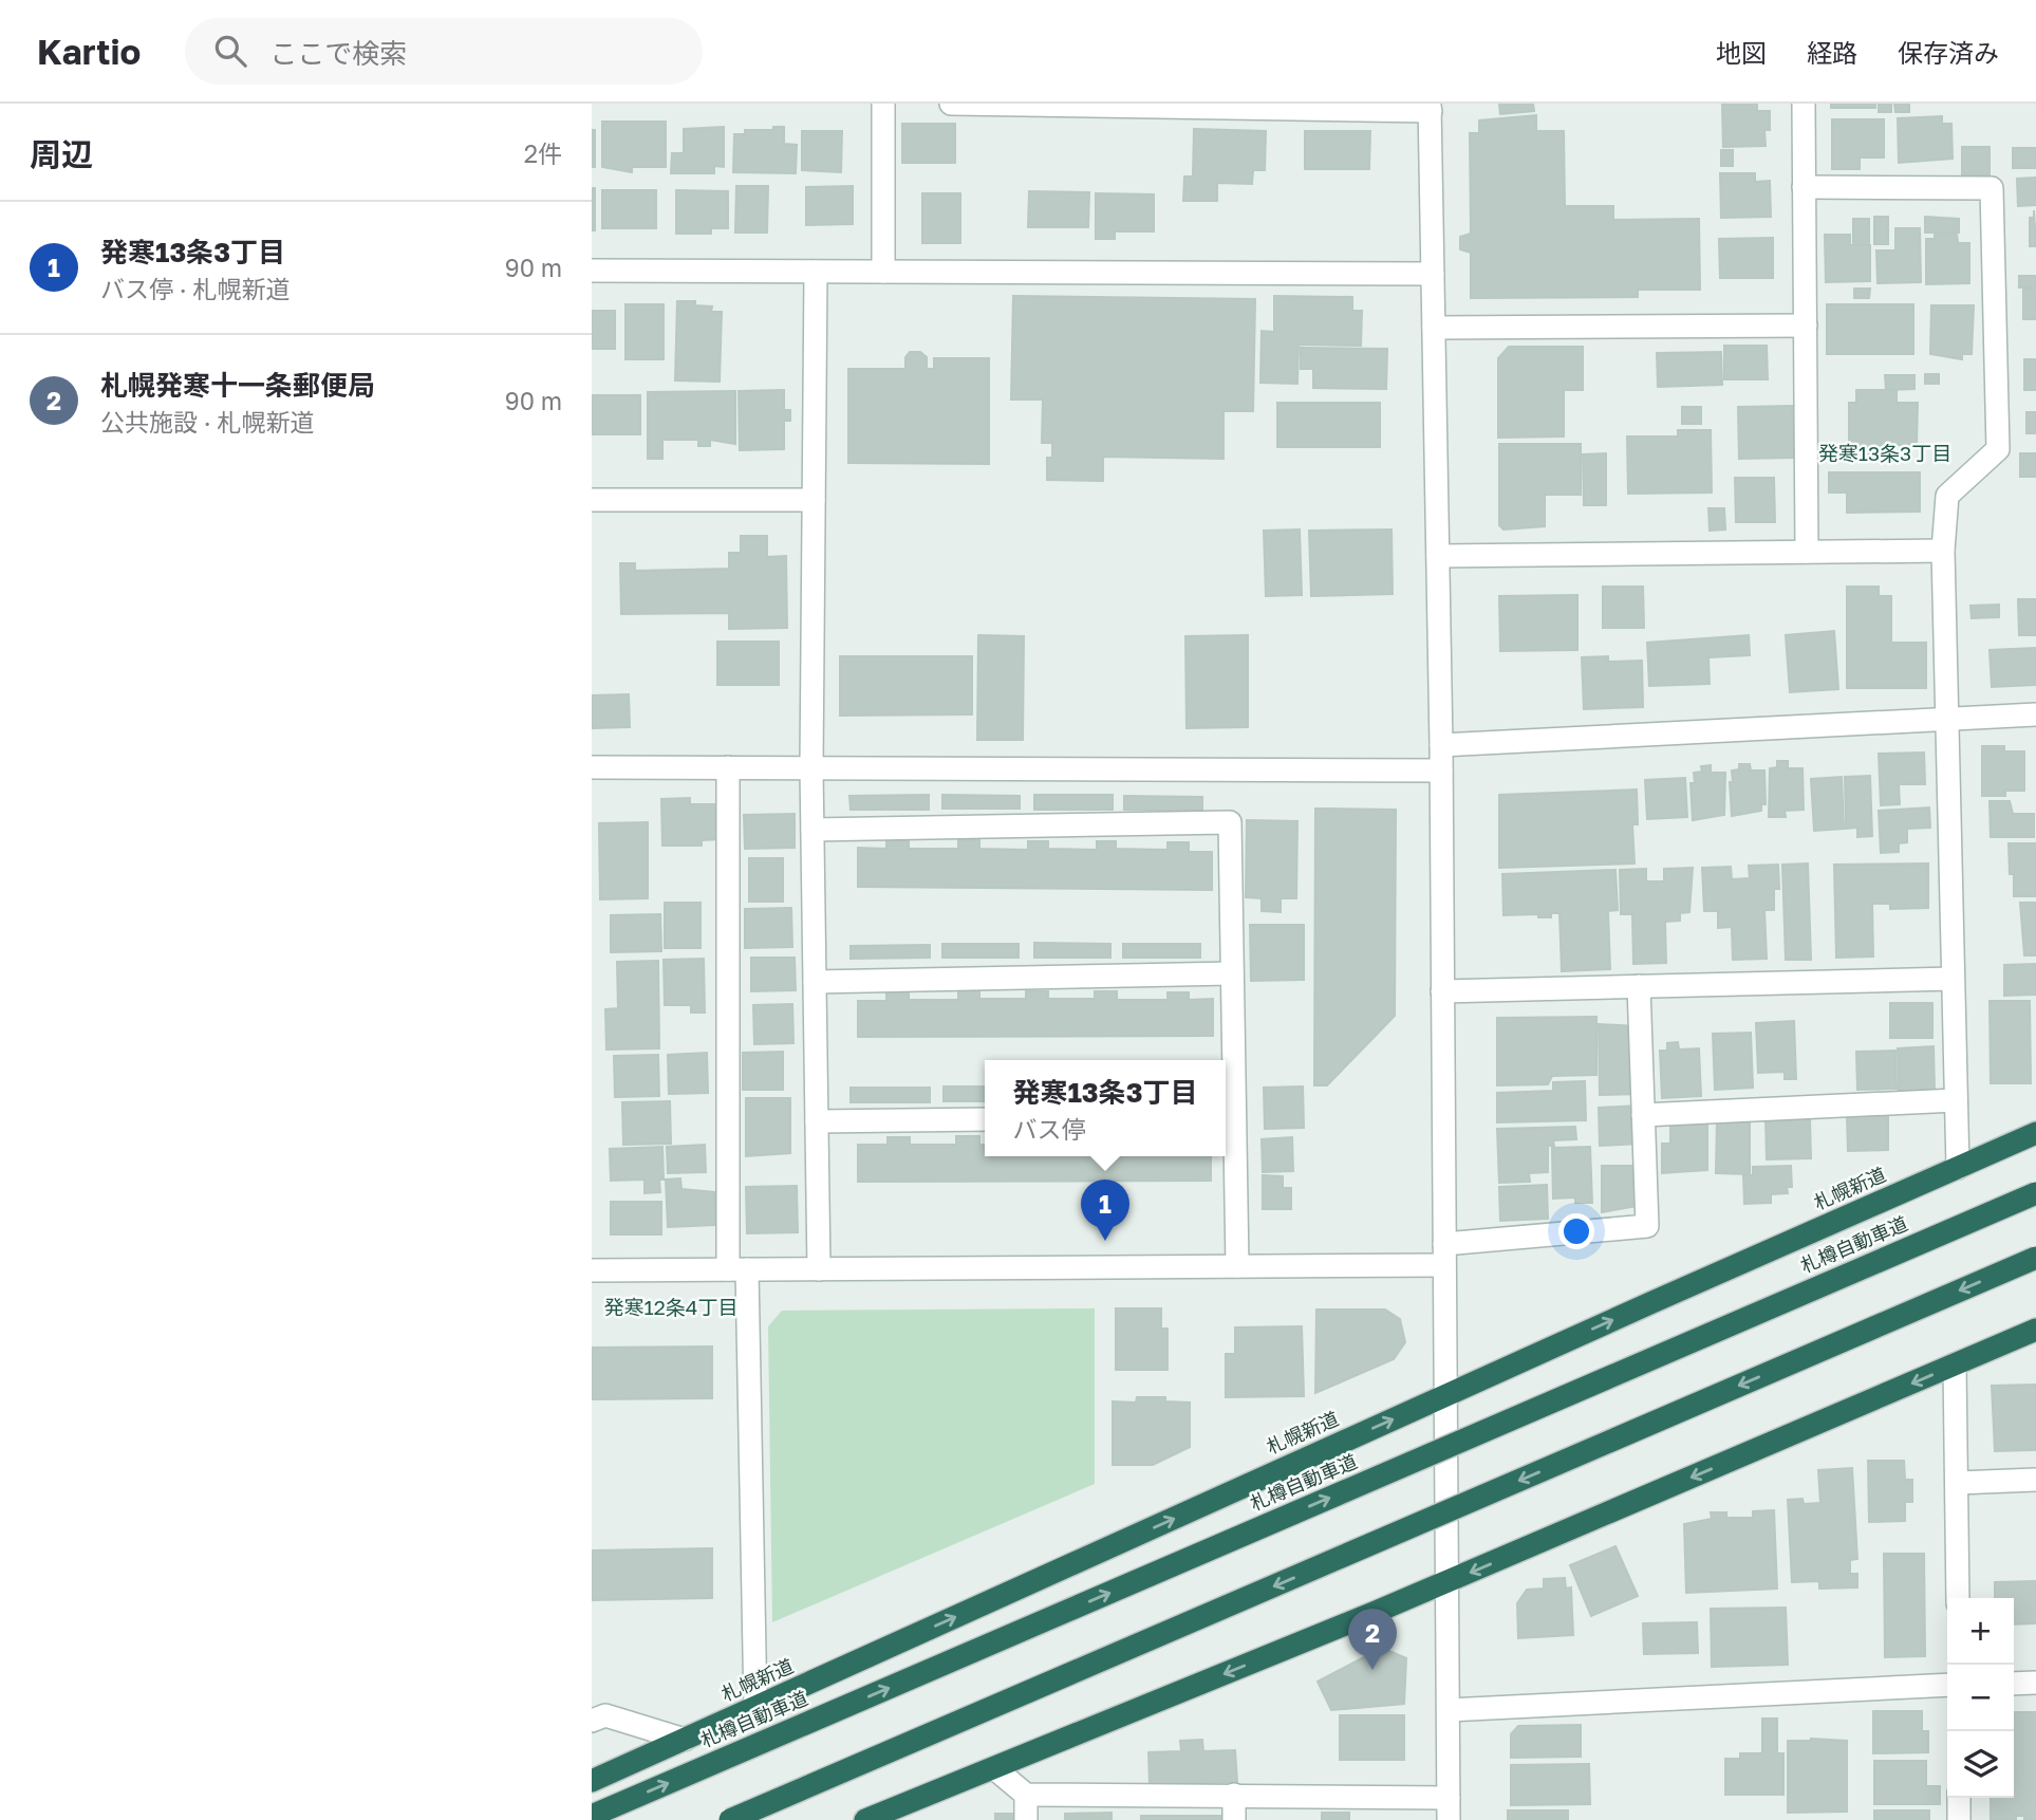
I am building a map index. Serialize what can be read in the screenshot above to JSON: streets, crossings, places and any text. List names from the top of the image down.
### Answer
{
  "streets": {
    "highway": ["札幌新道", "札樽自動車道"]
  },
  "districts": ["発寒13条3丁目", "発寒12条4丁目"],
  "page": {
    "header": "Kartio",
    "search": "ここで検索",
    "nav": ["地図", "経路", "保存済み"],
    "heading": ["周辺", "2件"],
    "list": [
      {
        "mark": "1",
        "name": "発寒13条3丁目",
        "note": "バス停 · 札幌新道",
        "value": "90 m"
      },
      {
        "mark": "2",
        "name": "札幌発寒十一条郵便局",
        "note": "公共施設 · 札幌新道",
        "value": "90 m"
      }
    ],
    "popup": ["発寒13条3丁目", "バス停"],
    "pins": ["1", "2"],
    "map_buttons": ["+", "−"]
  }
}
